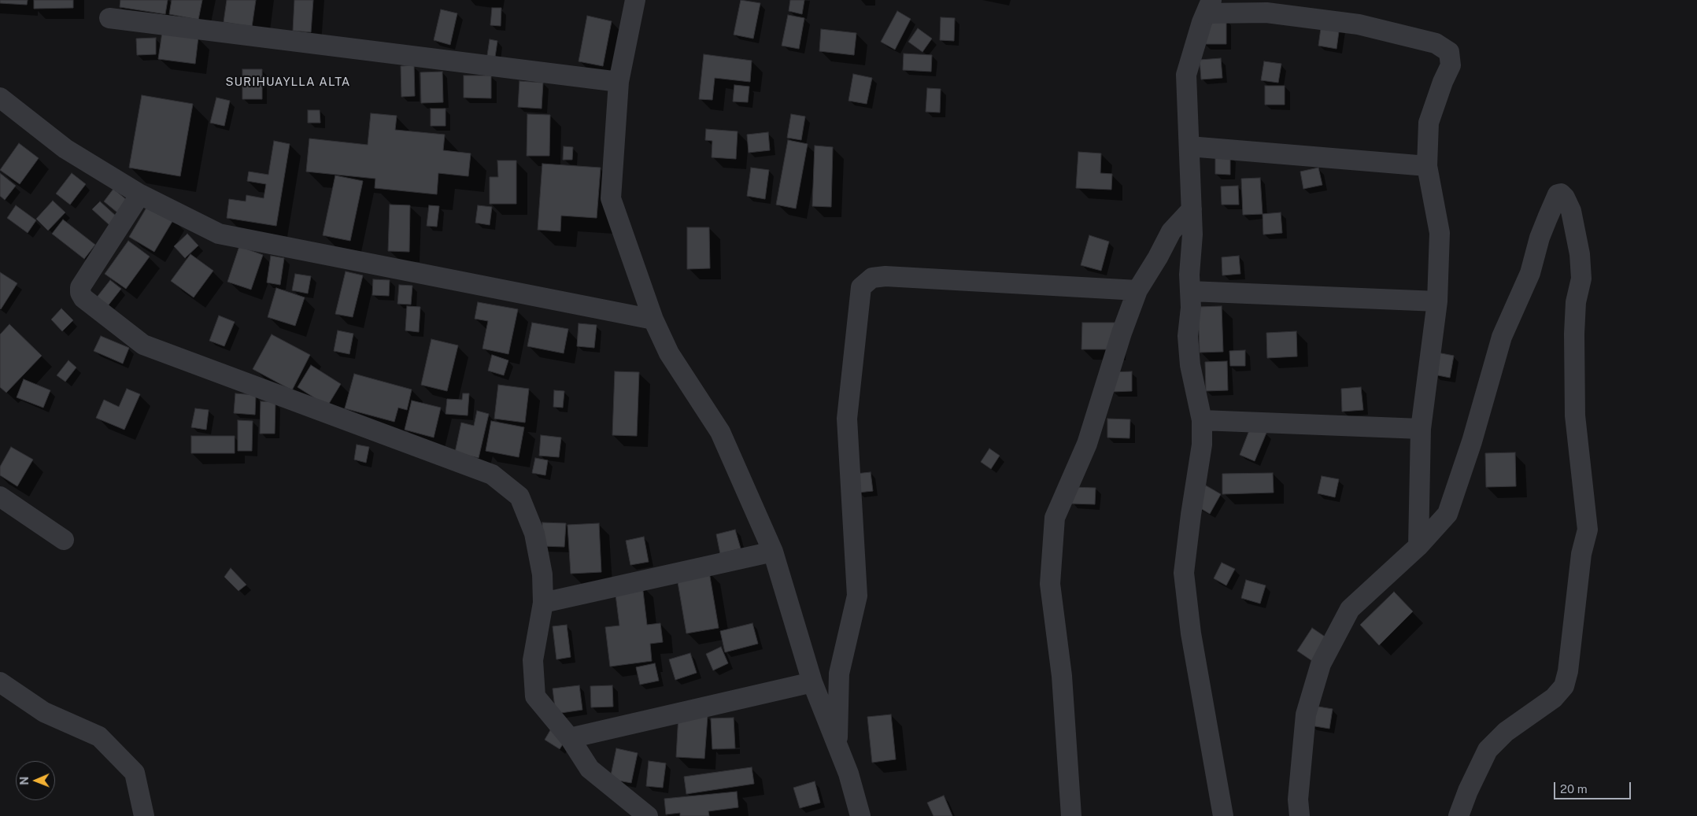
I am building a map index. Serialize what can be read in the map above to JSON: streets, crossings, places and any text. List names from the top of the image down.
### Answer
{
  "districts": ["SURIHUAYLLA ALTA"],
  "scale_bar": "20 m",
  "north": "left"
}
